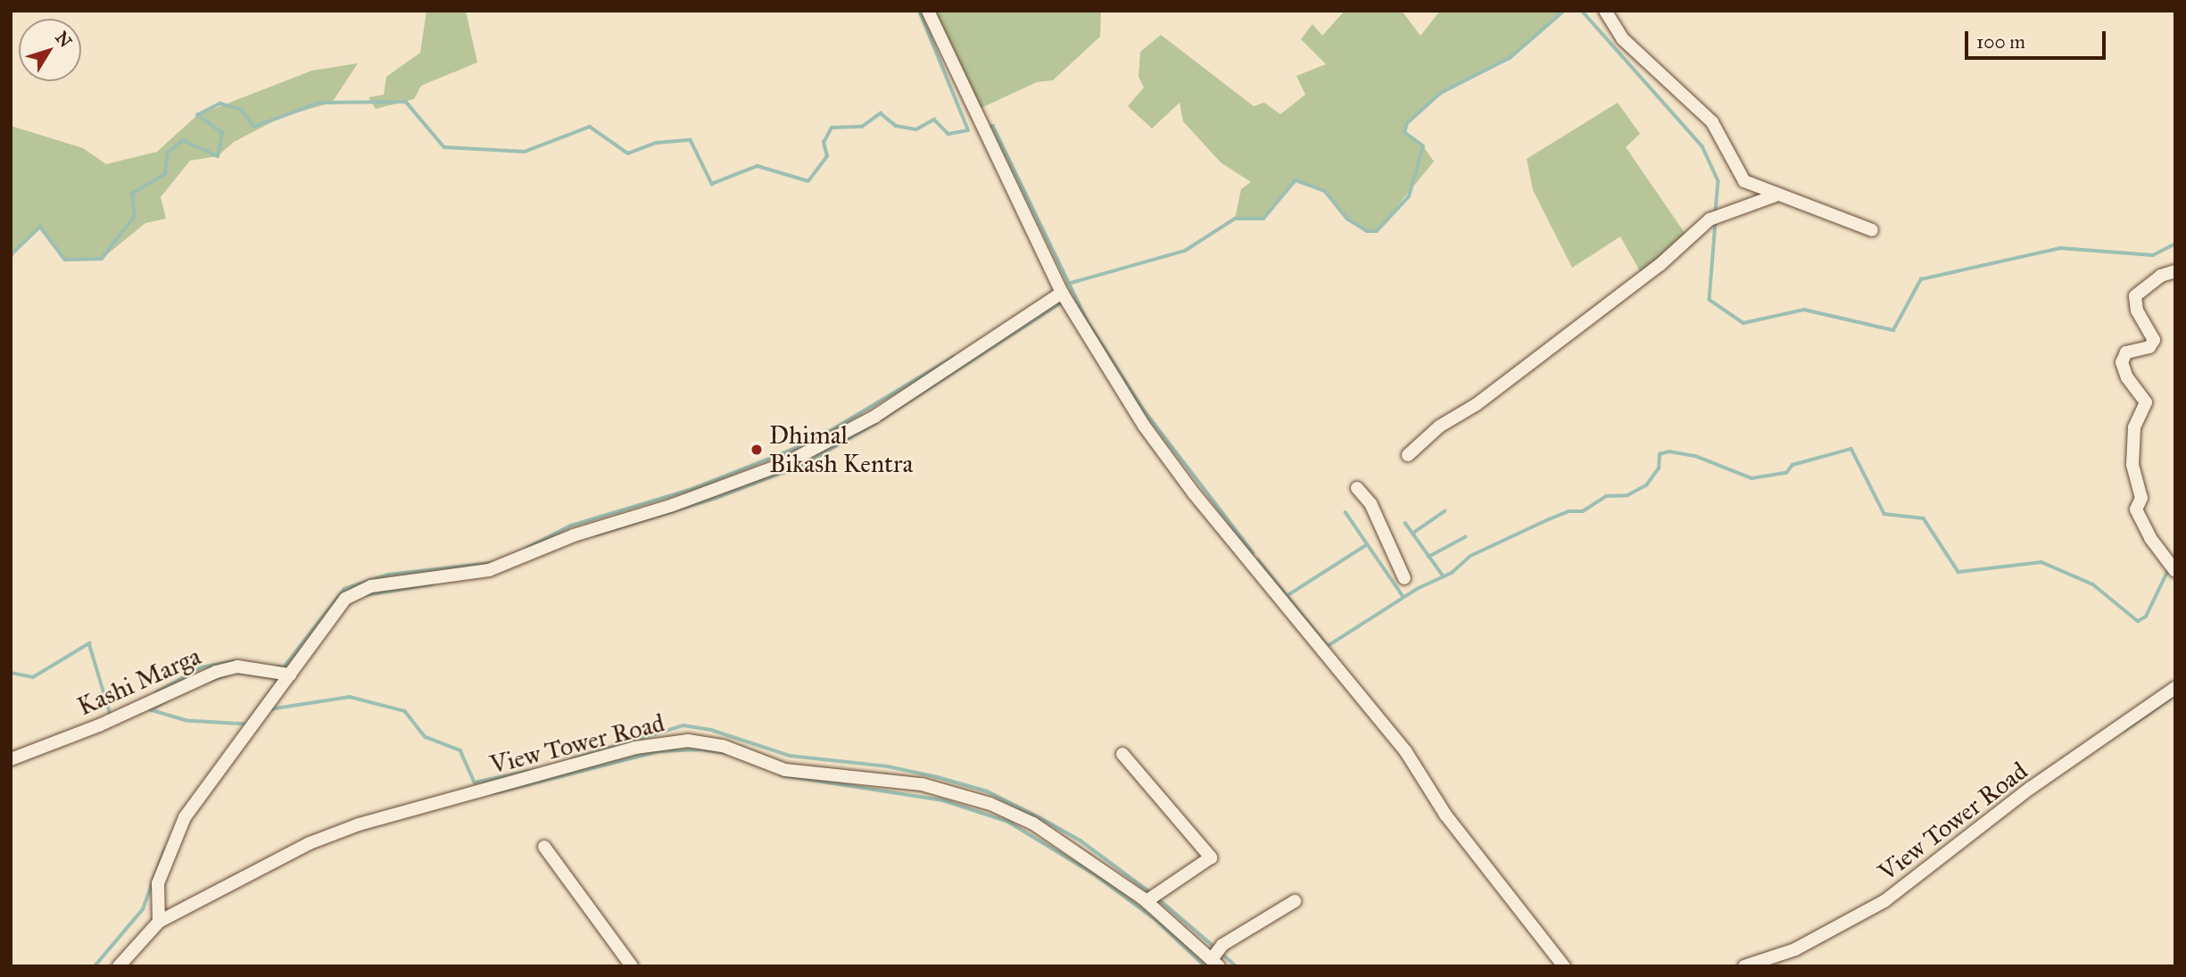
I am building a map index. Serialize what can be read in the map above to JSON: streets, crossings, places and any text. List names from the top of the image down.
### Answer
{
  "streets": {
    "street": ["Kashi Marga", "View Tower Road"]
  },
  "places": ["Dhimal Bikash Kentra"],
  "scale_bar": "100 m",
  "north": "top right"
}
